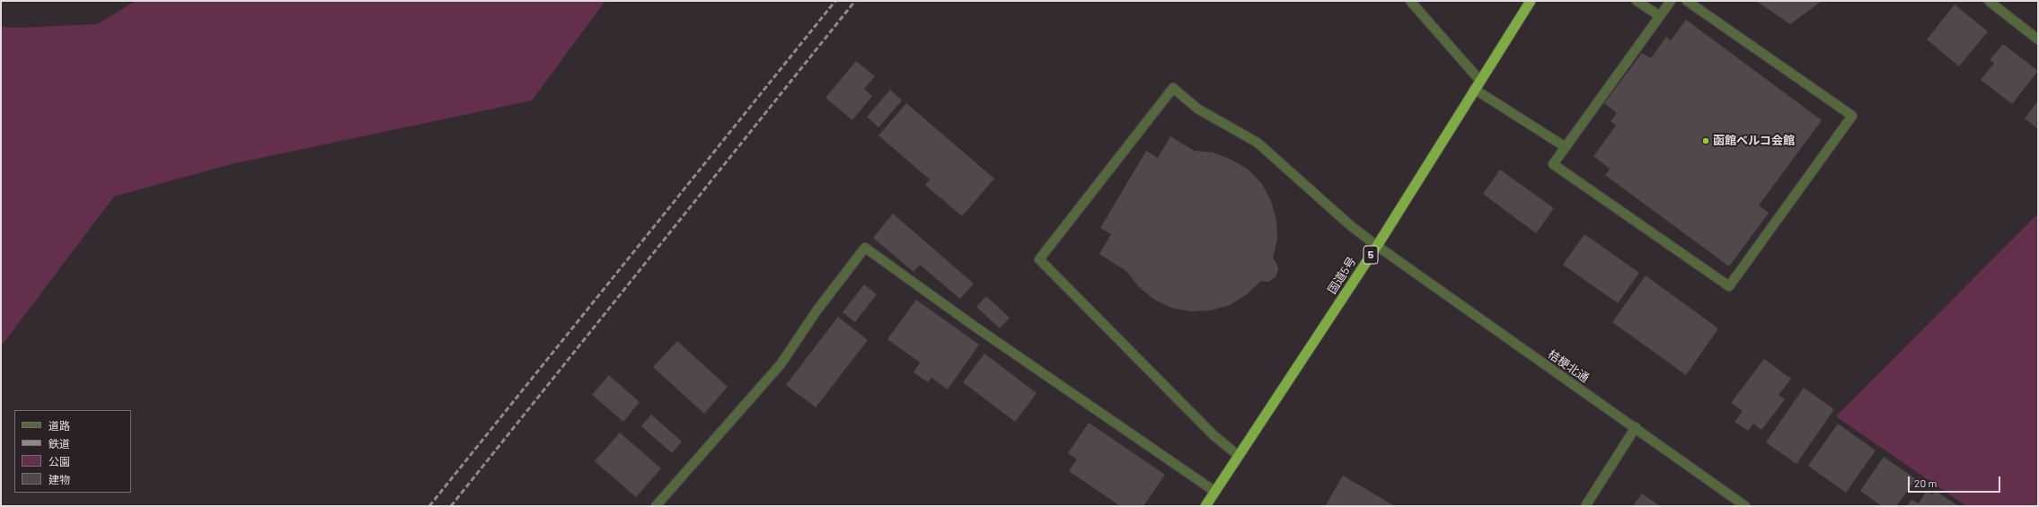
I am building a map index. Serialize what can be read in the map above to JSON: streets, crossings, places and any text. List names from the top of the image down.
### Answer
{
  "streets": {
    "highway": ["5", "国道5号"],
    "street": ["桔梗北通"]
  },
  "crossings": [
    ["国道5号", "桔梗北通"]
  ],
  "places": ["函館ベルコ会館"],
  "legend": [
    "道路",
    "鉄道",
    "公園",
    "建物"
  ],
  "scale_bar": "20 m"
}
